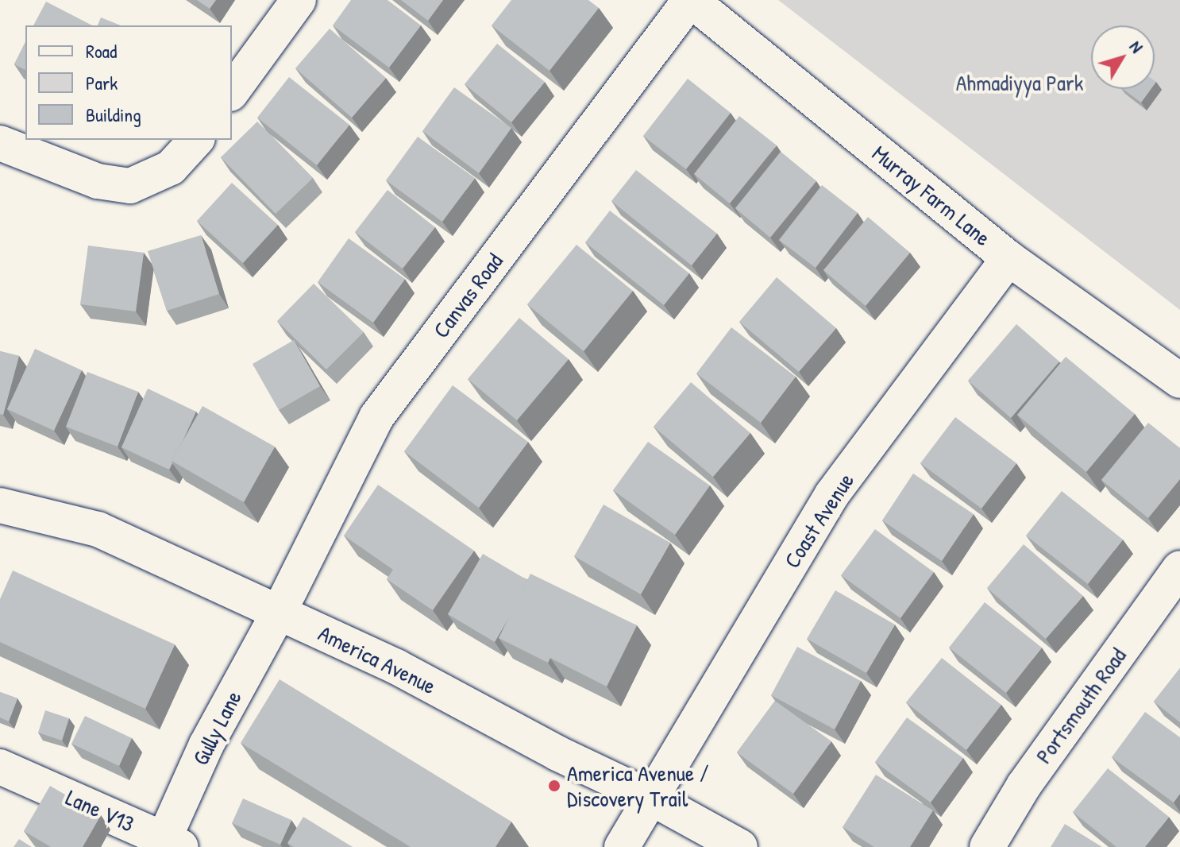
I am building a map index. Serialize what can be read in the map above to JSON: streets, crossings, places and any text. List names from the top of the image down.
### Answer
{
  "streets": {
    "street": [
      "Murray Farm Lane",
      "Canvas Road",
      "Coast Avenue",
      "America Avenue",
      "Portsmouth Road",
      "Gully Lane",
      "Lane V13"
    ]
  },
  "crossings": [
    ["Murray Farm Lane", "Canvas Road"],
    ["Murray Farm Lane", "Coast Avenue"],
    ["Canvas Road", "America Avenue"],
    ["Canvas Road", "Gully Lane"],
    ["Coast Avenue", "America Avenue"],
    ["America Avenue", "Gully Lane"],
    ["Gully Lane", "Lane V13"]
  ],
  "parks": ["Ahmadiyya Park"],
  "places": ["America Avenue / Discovery Trail"],
  "legend": ["Road", "Park", "Building"],
  "north": "top right"
}
